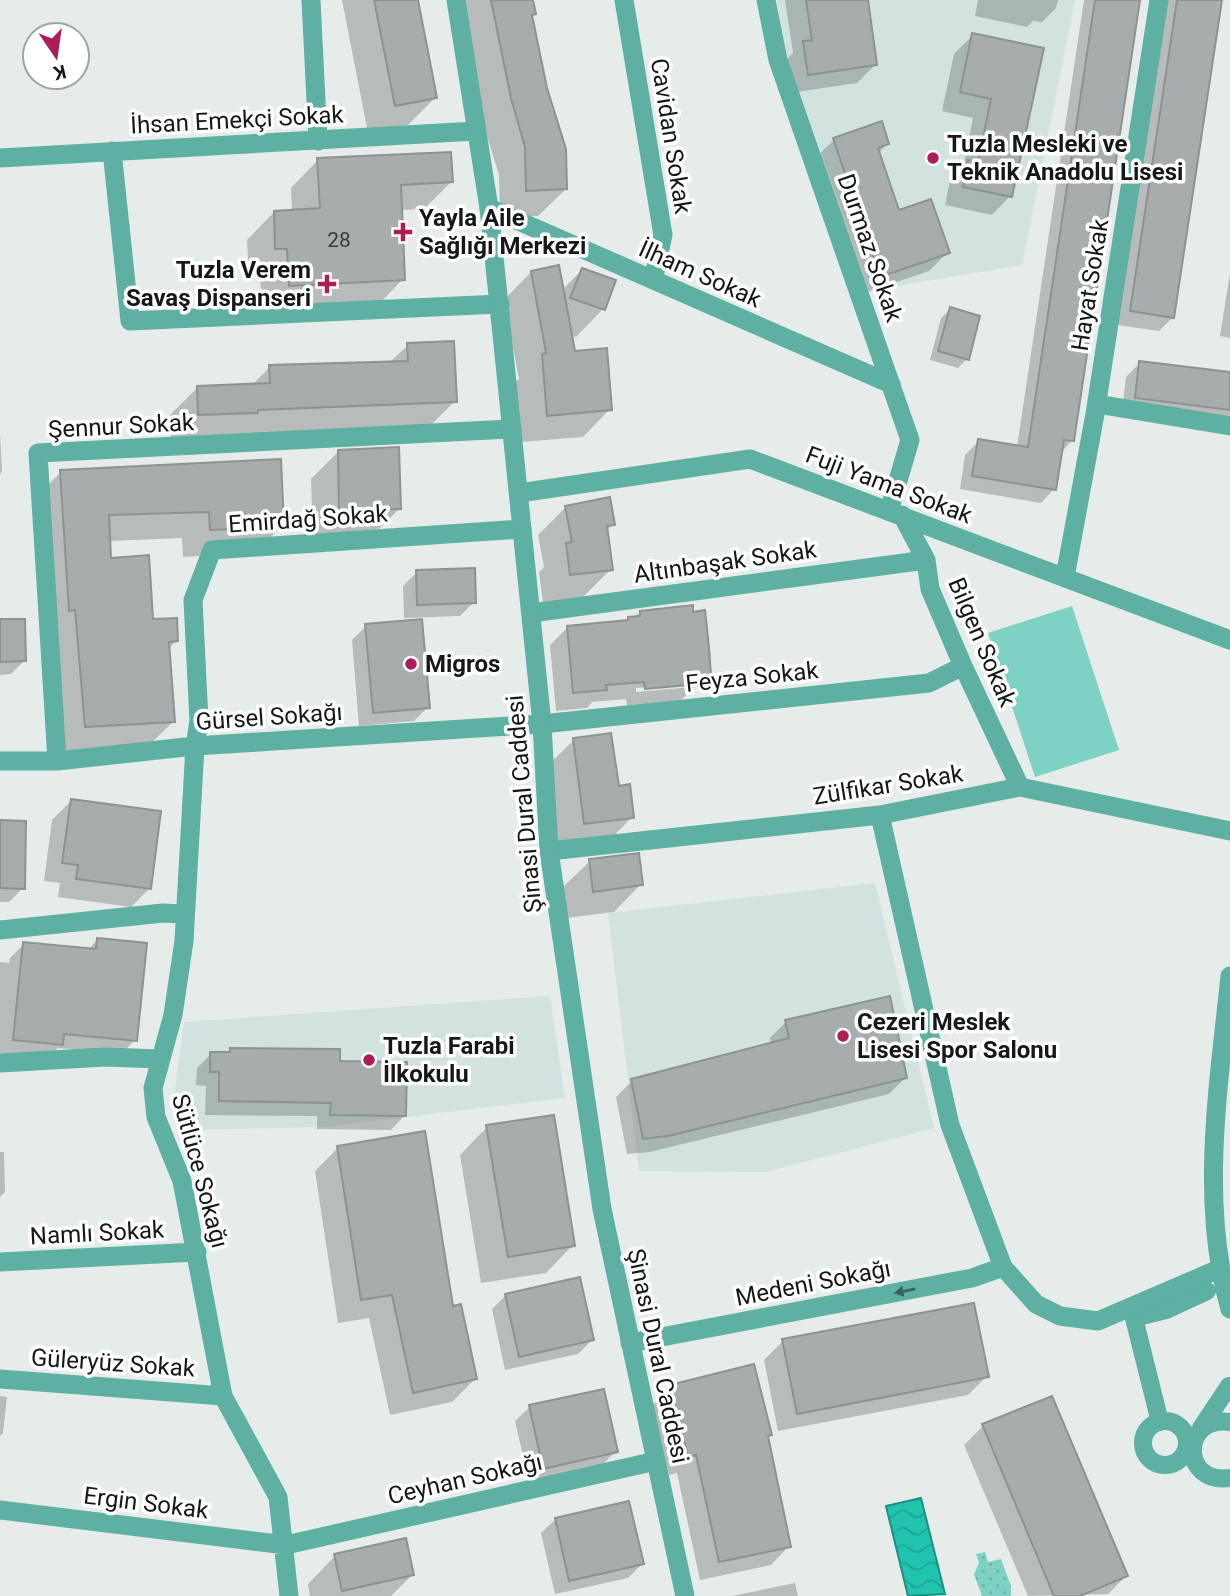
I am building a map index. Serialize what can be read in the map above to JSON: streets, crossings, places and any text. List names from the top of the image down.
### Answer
{
  "streets": {
    "street": [
      "İhsan Emekçi Sokak",
      "Cavidan Sokak",
      "Durmaz Sokak",
      "İlham Sokak",
      "Hayat Sokak",
      "Şennur Sokak",
      "Fuji Yama Sokak",
      "Emirdağ Sokak",
      "Altınbaşak Sokak",
      "Bilgen Sokak",
      "Feyza Sokak",
      "Gürsel Sokağı",
      "Zülfikar Sokak",
      "Şinasi Dural Caddesi",
      "Sütlüce Sokağı",
      "Namlı Sokak",
      "Medeni Sokağı",
      "Güleryüz Sokak",
      "Ceyhan Sokağı",
      "Ergin Sokak"
    ]
  },
  "crossings": [
    ["İhsan Emekçi Sokak", "Şinasi Dural Caddesi"],
    ["Cavidan Sokak", "İlham Sokak"],
    ["Durmaz Sokak", "İlham Sokak"],
    ["Durmaz Sokak", "Fuji Yama Sokak"],
    ["Durmaz Sokak", "Bilgen Sokak"],
    ["İlham Sokak", "Şinasi Dural Caddesi"],
    ["Hayat Sokak", "Fuji Yama Sokak"],
    ["Şennur Sokak", "Gürsel Sokağı"],
    ["Şennur Sokak", "Şinasi Dural Caddesi"],
    ["Fuji Yama Sokak", "Bilgen Sokak"],
    ["Fuji Yama Sokak", "Şinasi Dural Caddesi"],
    ["Emirdağ Sokak", "Gürsel Sokağı"],
    ["Emirdağ Sokak", "Şinasi Dural Caddesi"],
    ["Emirdağ Sokak", "Sütlüce Sokağı"],
    ["Altınbaşak Sokak", "Bilgen Sokak"],
    ["Altınbaşak Sokak", "Şinasi Dural Caddesi"],
    ["Bilgen Sokak", "Feyza Sokak"],
    ["Bilgen Sokak", "Zülfikar Sokak"],
    ["Feyza Sokak", "Gürsel Sokağı"],
    ["Feyza Sokak", "Şinasi Dural Caddesi"],
    ["Gürsel Sokağı", "Şinasi Dural Caddesi"],
    ["Gürsel Sokağı", "Sütlüce Sokağı"],
    ["Zülfikar Sokak", "Şinasi Dural Caddesi"],
    ["Şinasi Dural Caddesi", "Medeni Sokağı"],
    ["Şinasi Dural Caddesi", "Ceyhan Sokağı"],
    ["Sütlüce Sokağı", "Namlı Sokak"],
    ["Sütlüce Sokağı", "Güleryüz Sokak"],
    ["Sütlüce Sokağı", "Ceyhan Sokağı"],
    ["Sütlüce Sokağı", "Ergin Sokak"],
    ["Ceyhan Sokağı", "Ergin Sokak"]
  ],
  "one_way": ["Medeni Sokağı"],
  "places": {
    "other": [
      "Tuzla Mesleki ve Teknik Anadolu Lisesi",
      "Migros",
      "Cezeri Meslek Lisesi Spor Salonu",
      "Tuzla Farabi İlkokulu"
    ],
    "health": ["Yayla Aile Sağlığı Merkezi", "Tuzla Verem Savaş Dispanseri"]
  },
  "house_numbers": ["28"],
  "north": "bottom"
}
